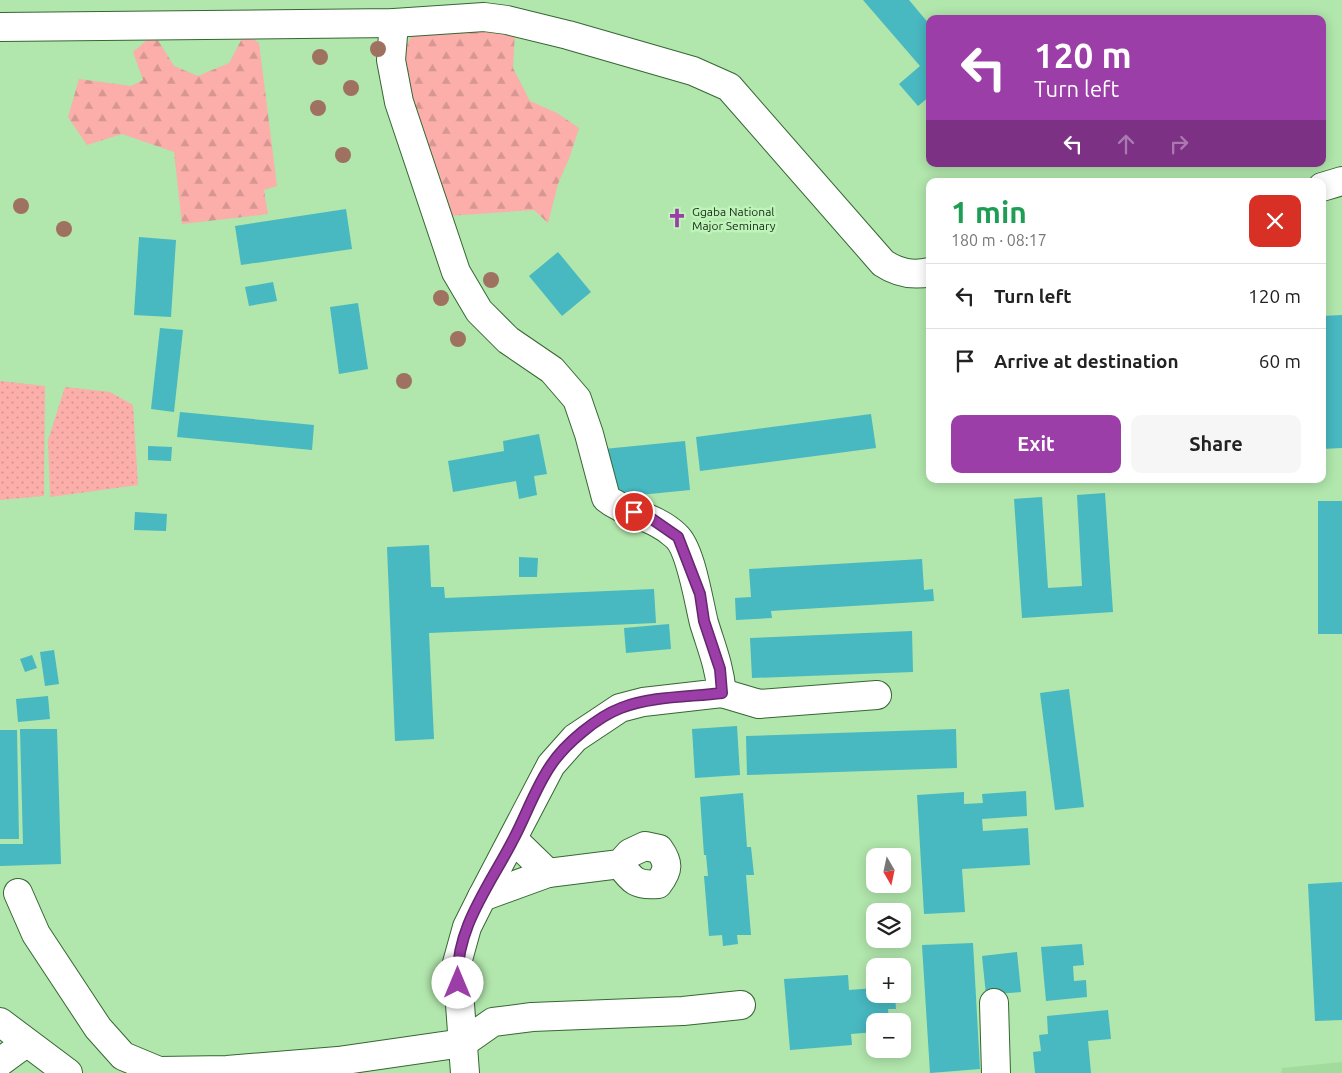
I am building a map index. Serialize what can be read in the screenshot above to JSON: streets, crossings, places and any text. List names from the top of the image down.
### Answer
{
  "places": {
    "church": ["Ggaba National Major Seminary"]
  },
  "north": "bottom",
  "page": {
    "turn": ["120 m", "Turn left"],
    "heading": ["1 min", "180 m · 08:17"],
    "list": [
      {
        "name": "Turn left",
        "value": "120 m"
      },
      {
        "name": "Arrive at destination",
        "value": "60 m"
      }
    ],
    "buttons": ["Exit", "Share"],
    "map_buttons": ["+", "−"]
  }
}
